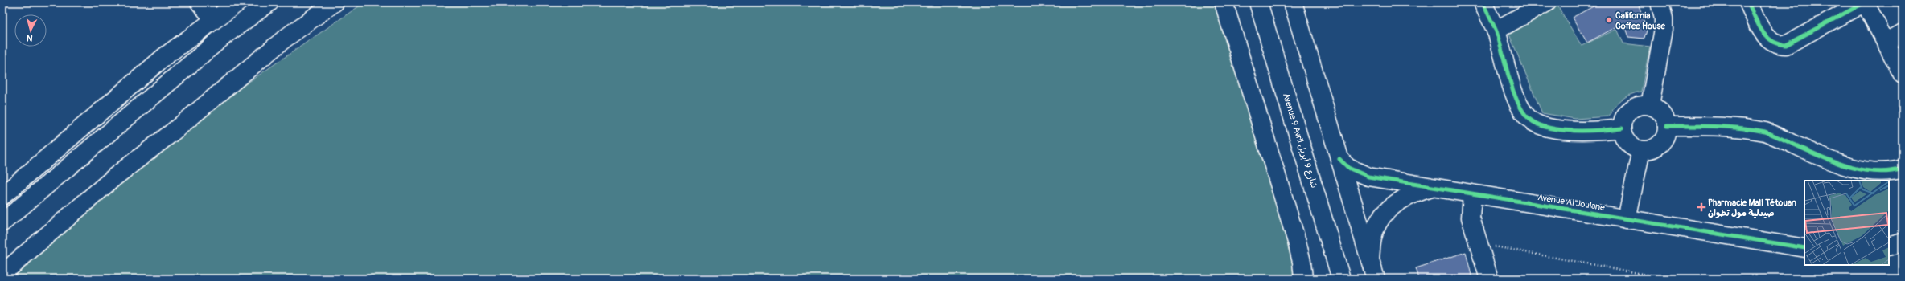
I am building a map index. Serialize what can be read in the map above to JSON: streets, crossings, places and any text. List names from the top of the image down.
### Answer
{
  "streets": {
    "main road": ["Avenue 9 Avril شارع 9 أبريل", "Avenue Al Joulane"]
  },
  "places": {
    "other": ["California Coffee House"],
    "health": ["Pharmacie Mall Tétouan صيدلية مول تطوان"]
  },
  "north": "bottom"
}
